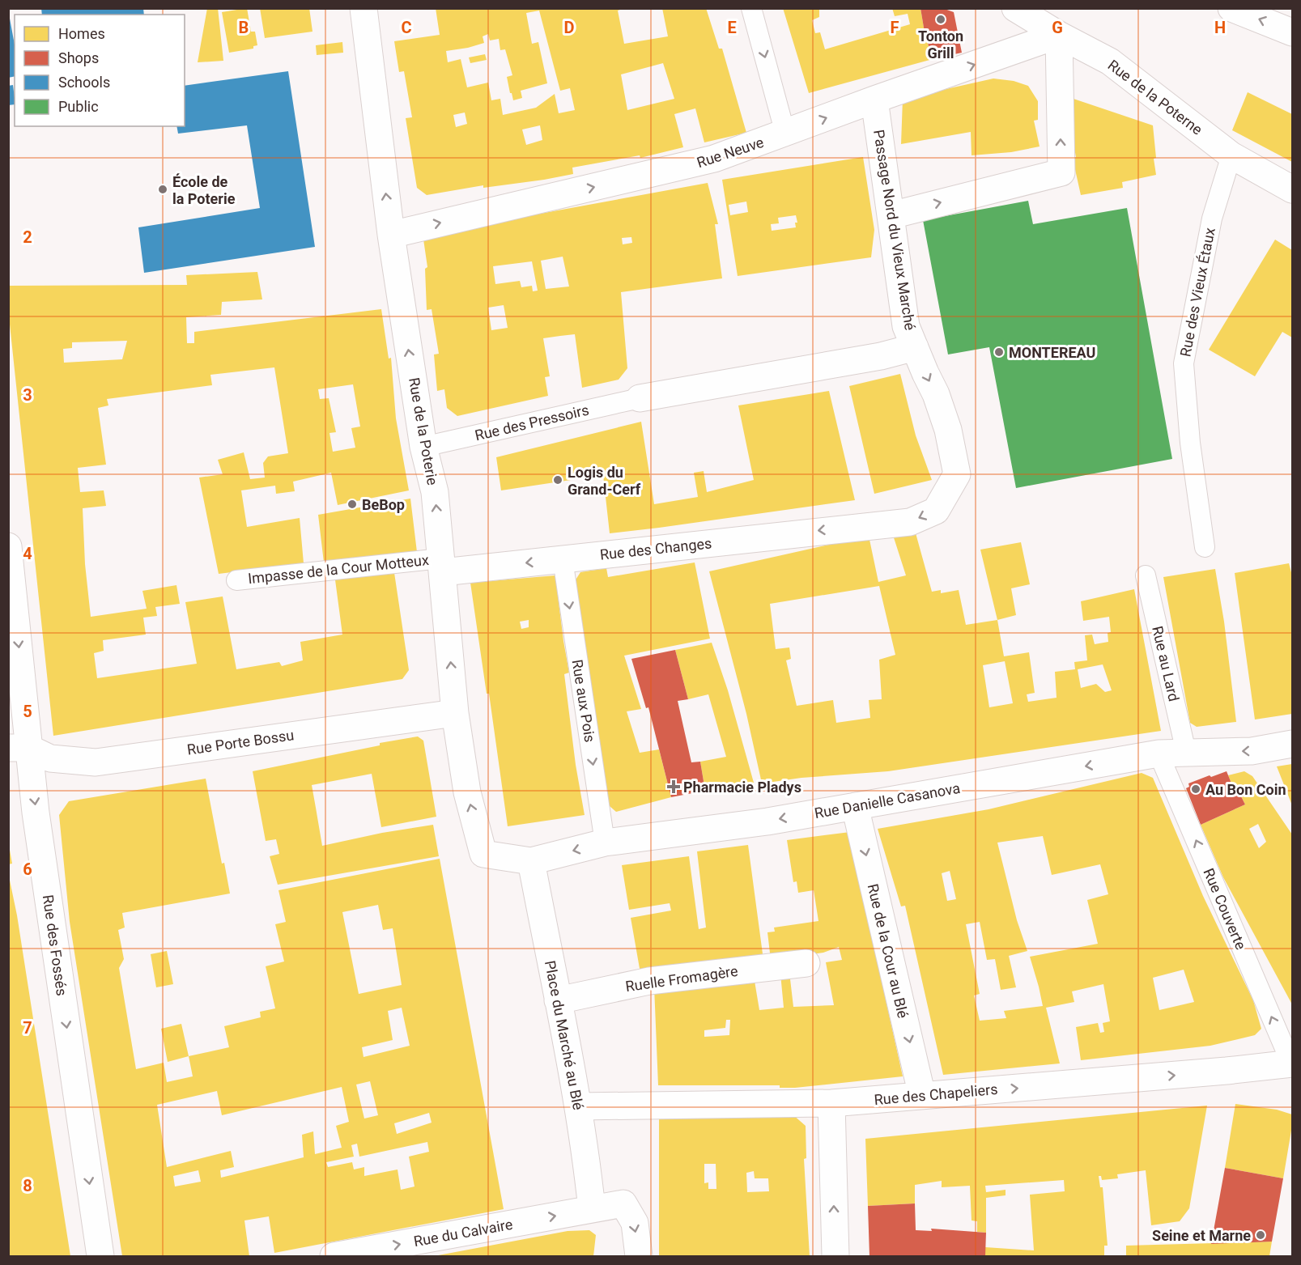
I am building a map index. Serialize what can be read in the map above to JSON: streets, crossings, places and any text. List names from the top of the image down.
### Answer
{
  "streets": {
    "street": [
      "Rue de la Poterne",
      "Rue Neuve",
      "Passage Nord du Vieux Marché",
      "Rue de la Poterie",
      "Rue des Changes",
      "Rue Porte Bossu",
      "Rue Danielle Casanova",
      "Rue des Fossés",
      "Rue de la Cour au Blé",
      "Ruelle Fromagère",
      "Place du Marché au Blé",
      "Rue des Chapeliers",
      "Rue du Calvaire"
    ],
    "lane": [
      "Rue des Vieux Étaux",
      "Rue des Pressoirs",
      "Impasse de la Cour Motteux",
      "Rue au Lard",
      "Rue aux Pois",
      "Rue Couverte"
    ]
  },
  "crossings": [
    ["Rue de la Poterne", "Rue Neuve"],
    ["Rue de la Poterne", "Rue des Vieux Étaux"],
    ["Rue Neuve", "Passage Nord du Vieux Marché"],
    ["Rue Neuve", "Rue de la Poterie"],
    ["Passage Nord du Vieux Marché", "Rue des Changes"],
    ["Rue des Pressoirs", "Rue de la Poterie"],
    ["Rue de la Poterie", "Rue des Changes"],
    ["Rue de la Poterie", "Impasse de la Cour Motteux"],
    ["Rue de la Poterie", "Rue Porte Bossu"],
    ["Rue de la Poterie", "Rue Danielle Casanova"],
    ["Rue des Changes", "Impasse de la Cour Motteux"],
    ["Rue des Changes", "Rue aux Pois"],
    ["Rue au Lard", "Rue Danielle Casanova"],
    ["Rue aux Pois", "Rue Danielle Casanova"],
    ["Rue Porte Bossu", "Rue des Fossés"],
    ["Rue Danielle Casanova", "Rue Couverte"],
    ["Rue Danielle Casanova", "Rue de la Cour au Blé"],
    ["Rue Danielle Casanova", "Place du Marché au Blé"],
    ["Rue Couverte", "Rue des Chapeliers"],
    ["Rue de la Cour au Blé", "Rue des Chapeliers"],
    ["Ruelle Fromagère", "Place du Marché au Blé"],
    ["Place du Marché au Blé", "Rue des Chapeliers"],
    ["Place du Marché au Blé", "Rue du Calvaire"]
  ],
  "one_way": [
    "Rue de la Poterie",
    "Rue aux Pois",
    "Rue Danielle Casanova",
    "Rue Couverte",
    "Rue des Fossés",
    "Rue de la Cour au Blé",
    "Rue des Chapeliers",
    "Rue du Calvaire"
  ],
  "places": {
    "other": [
      "Tonton Grill",
      "École de la Poterie",
      "MONTEREAU",
      "Logis du Grand-Cerf",
      "BeBop",
      "Au Bon Coin",
      "Seine et Marne"
    ],
    "health": ["Pharmacie Pladys"]
  },
  "legend": [
    "Homes",
    "Shops",
    "Schools",
    "Public"
  ],
  "grid": {
    "columns": [
      "B",
      "C",
      "D",
      "E",
      "F",
      "G",
      "H"
    ],
    "rows": [
      "2",
      "3",
      "4",
      "5",
      "6",
      "7",
      "8"
    ]
  }
}
